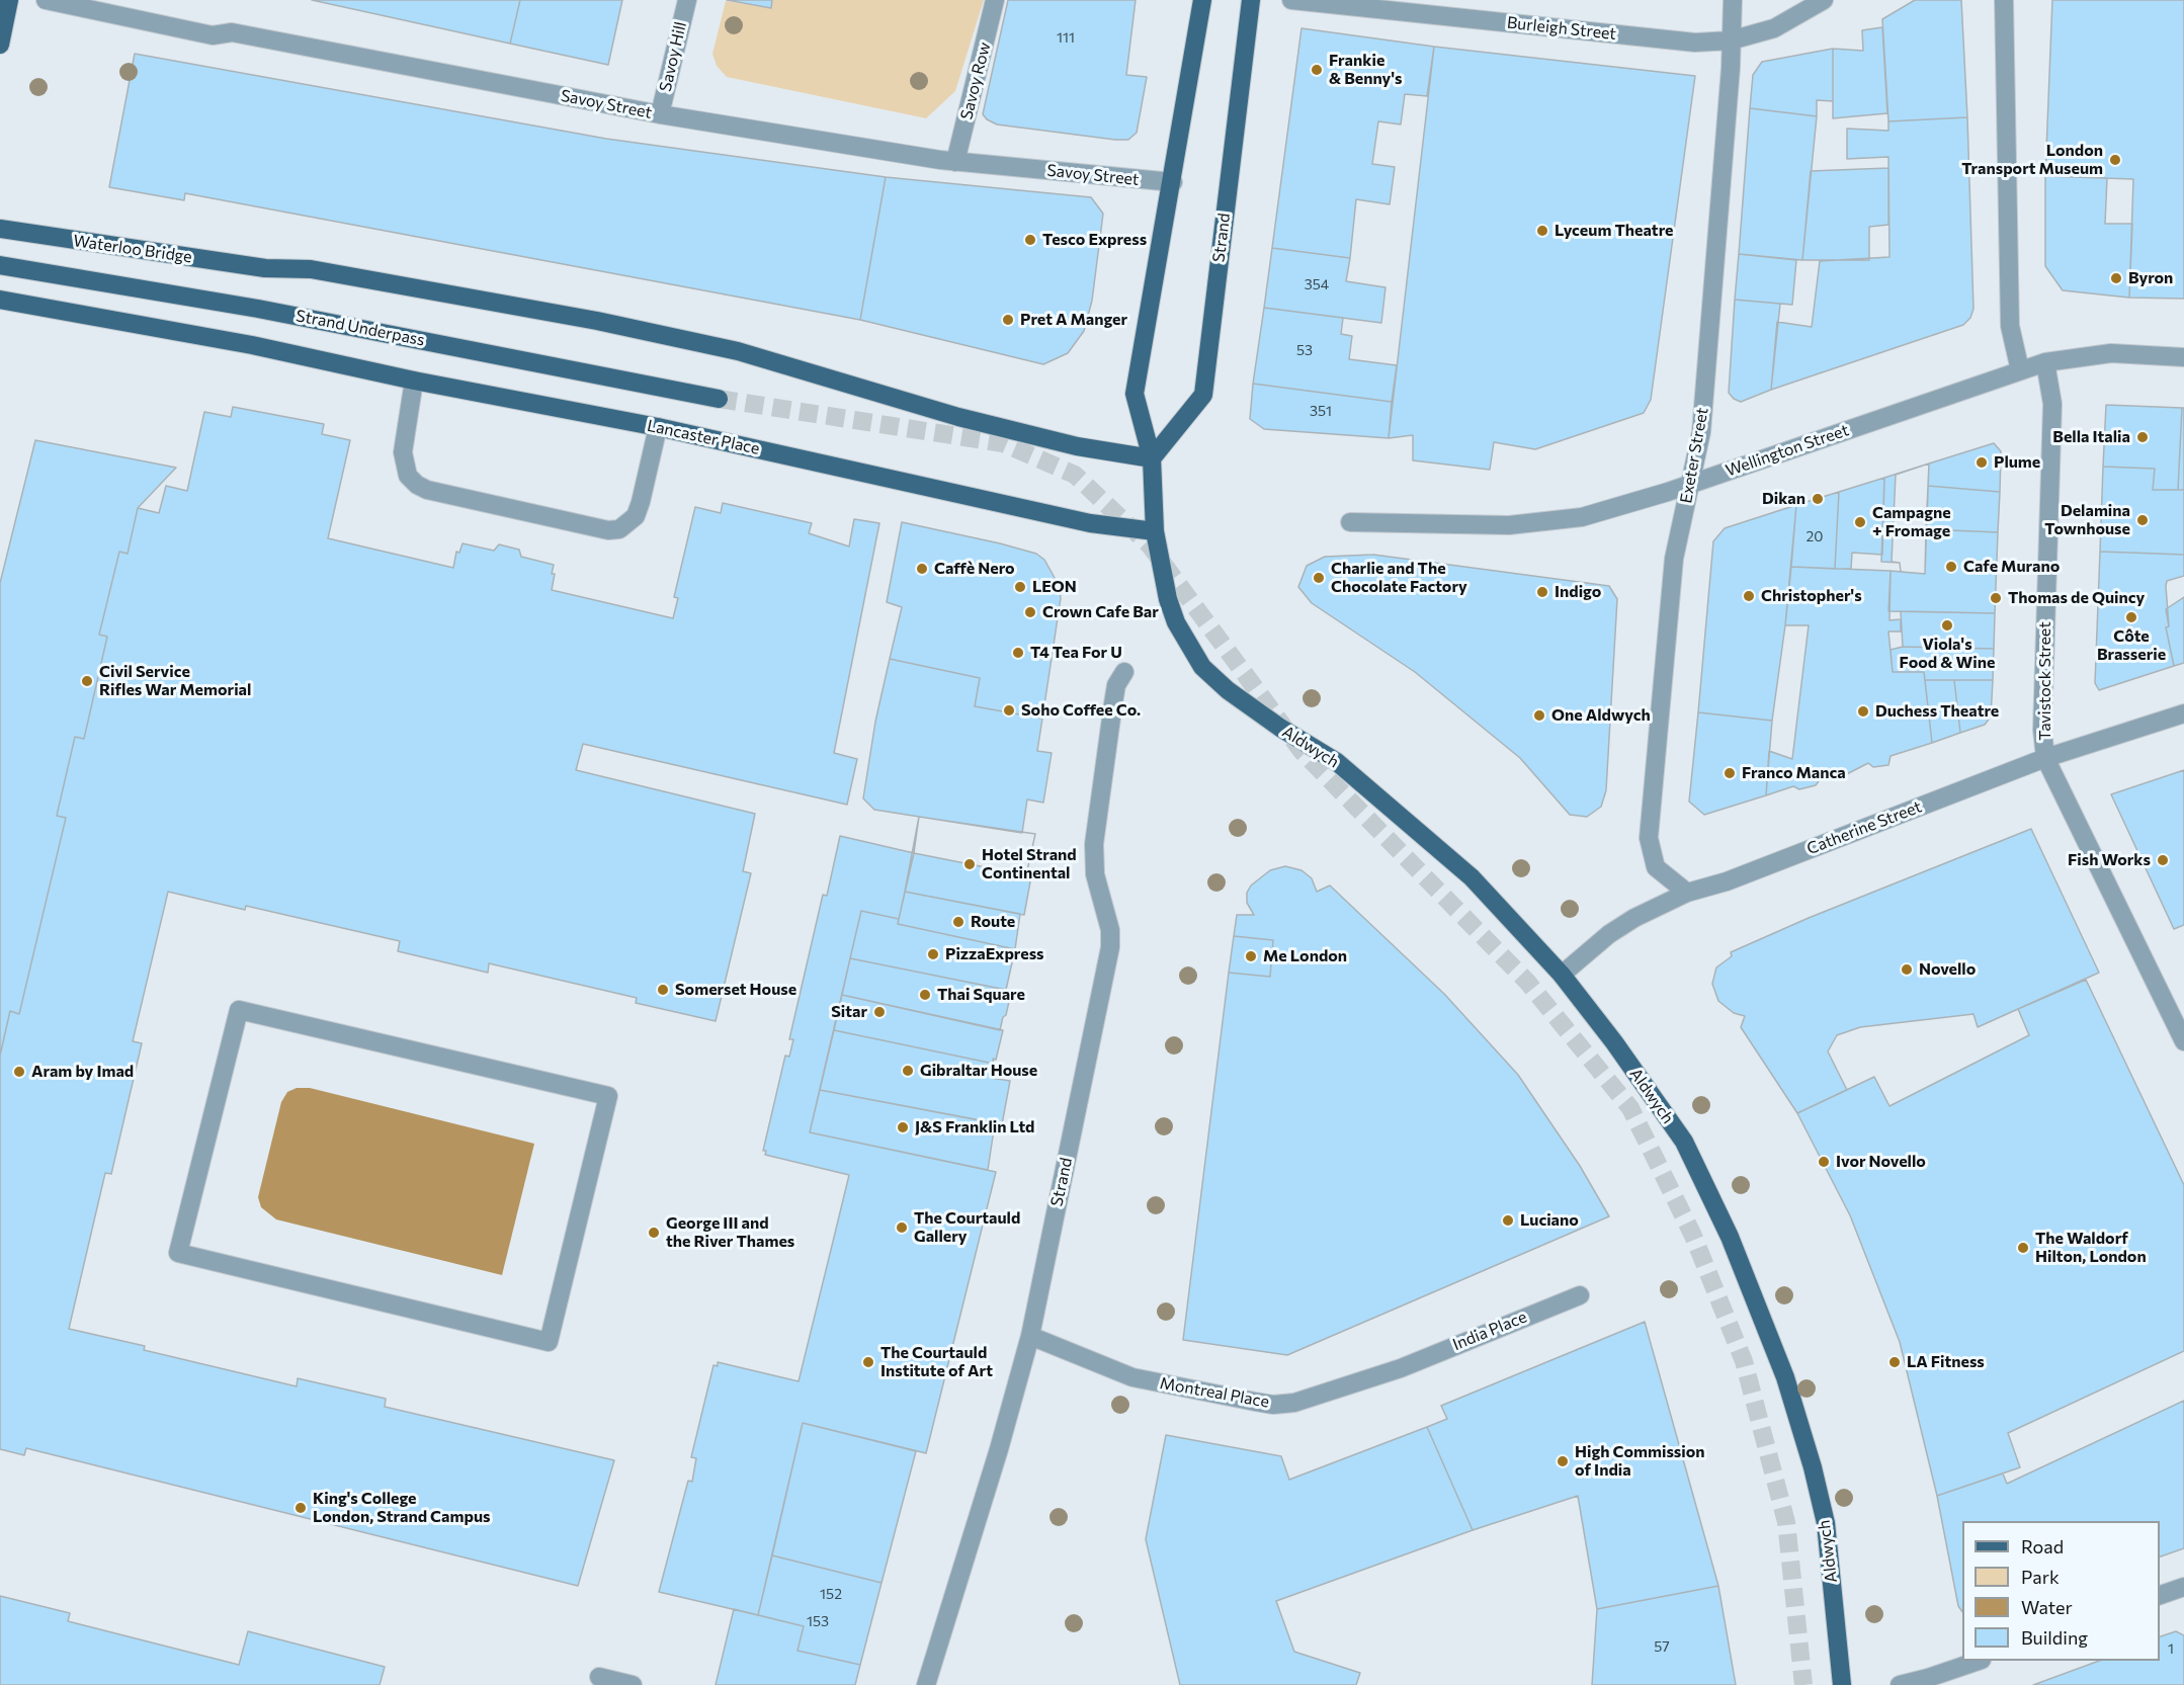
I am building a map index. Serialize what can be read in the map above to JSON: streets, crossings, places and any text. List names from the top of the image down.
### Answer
{
  "streets": {
    "main road": [
      "Strand",
      "Waterloo Bridge",
      "Strand Underpass",
      "Lancaster Place",
      "Aldwych"
    ],
    "street": [
      "Burleigh Street",
      "Savoy Hill",
      "Savoy Row",
      "Savoy Street",
      "Wellington Street",
      "Exeter Street",
      "Tavistock Street",
      "Catherine Street",
      "India Place",
      "Montreal Place"
    ]
  },
  "crossings": [
    ["Burleigh Street", "Exeter Street"],
    ["Savoy Hill", "Savoy Street"],
    ["Savoy Row", "Savoy Street"],
    ["Strand", "Waterloo Bridge"],
    ["Strand", "Montreal Place"],
    ["Lancaster Place", "Aldwych"],
    ["Wellington Street", "Exeter Street"],
    ["Wellington Street", "Tavistock Street"],
    ["Exeter Street", "Catherine Street"],
    ["Tavistock Street", "Catherine Street"],
    ["Aldwych", "Catherine Street"],
    ["India Place", "Montreal Place"]
  ],
  "places": [
    "Frankie & Benny's",
    "London Transport Museum",
    "Lyceum Theatre",
    "Tesco Express",
    "Byron",
    "Pret A Manger",
    "Bella Italia",
    "Plume",
    "Dikan",
    "Delamina Townhouse",
    "Campagne + Fromage",
    "Cafe Murano",
    "Caffè Nero",
    "Charlie and The Chocolate Factory",
    "LEON",
    "Indigo",
    "Christopher's",
    "Thomas de Quincy",
    "Crown Cafe Bar",
    "Côte Brasserie",
    "Viola's Food & Wine",
    "T4 Tea For U",
    "Civil Service Rifles War Memorial",
    "Soho Coffee Co.",
    "Duchess Theatre",
    "One Aldwych",
    "Franco Manca",
    "Fish Works",
    "Hotel Strand Continental",
    "Route",
    "PizzaExpress",
    "Me London",
    "Novello",
    "Somerset House",
    "Thai Square",
    "Sitar",
    "Gibraltar House",
    "Aram by Imad",
    "J&S Franklin Ltd",
    "Ivor Novello",
    "Luciano",
    "The Courtauld Gallery",
    "George III and the River Thames",
    "The Waldorf Hilton, London",
    "The Courtauld Institute of Art",
    "LA Fitness",
    "High Commission of India",
    "King's College London, Strand Campus"
  ],
  "house_numbers": [
    "111",
    "354",
    "53",
    "351",
    "20",
    "152",
    "153",
    "57",
    "1"
  ],
  "legend": [
    "Road",
    "Park",
    "Water",
    "Building"
  ]
}
